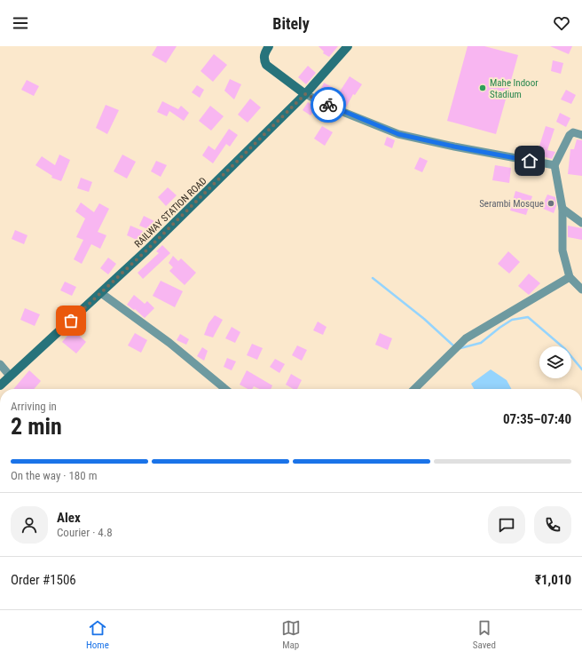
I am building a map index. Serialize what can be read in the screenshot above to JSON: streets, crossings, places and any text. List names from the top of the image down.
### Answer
{
  "streets": {
    "street": ["RAILWAY STATION ROAD"]
  },
  "places": ["Mahe Indoor Stadium", "Serambi Mosque"],
  "page": {
    "header": "Bitely",
    "heading": ["2 min", "Arriving in", "07:35–07:40"],
    "panel": [
      "Alex",
      "Courier · 4.8",
      "Order #1506",
      "₹1,010"
    ],
    "bar": "On the way · 180 m",
    "tabs": ["Home", "Map", "Saved"]
  }
}
